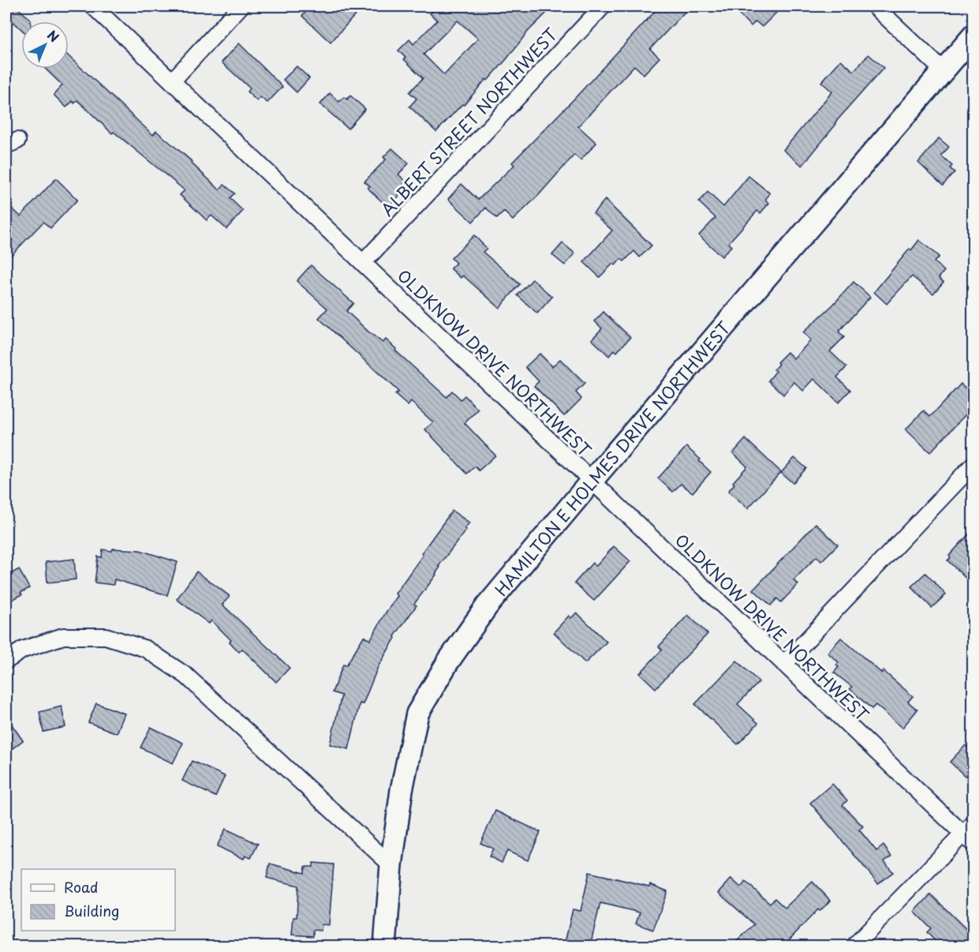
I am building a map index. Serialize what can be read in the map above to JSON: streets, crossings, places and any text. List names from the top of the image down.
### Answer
{
  "streets": {
    "main road": ["HAMILTON E HOLMES DRIVE NORTHWEST"],
    "street": ["ALBERT STREET NORTHWEST", "OLDKNOW DRIVE NORTHWEST"]
  },
  "crossings": [
    ["ALBERT STREET NORTHWEST", "OLDKNOW DRIVE NORTHWEST"],
    ["OLDKNOW DRIVE NORTHWEST", "HAMILTON E HOLMES DRIVE NORTHWEST"]
  ],
  "legend": ["Road", "Building"],
  "north": "top right"
}
